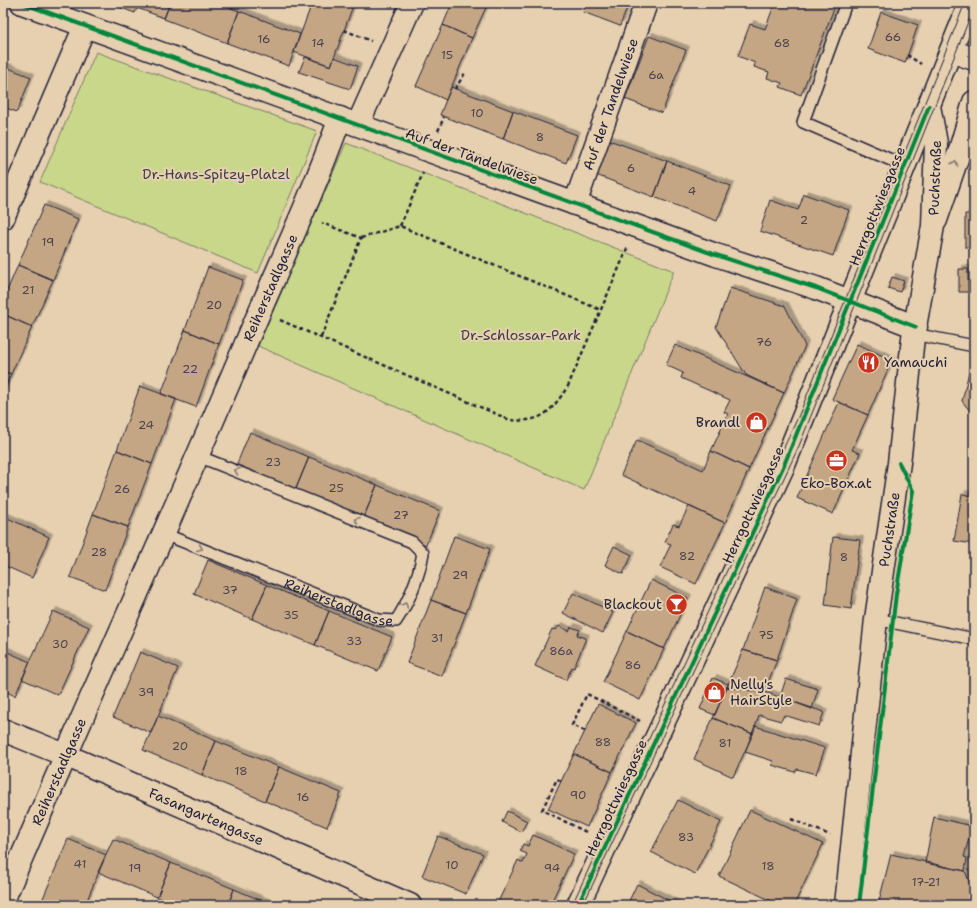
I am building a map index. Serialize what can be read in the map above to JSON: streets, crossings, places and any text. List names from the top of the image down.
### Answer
{
  "streets": {
    "street": [
      "Auf der Tandelwiese",
      "Auf der Tändelwiese",
      "Puchstraße",
      "Herrgottwiesgasse",
      "Reiherstadlgasse",
      "Fasangartengasse"
    ]
  },
  "crossings": [
    ["Auf der Tandelwiese", "Auf der Tändelwiese"],
    ["Auf der Tändelwiese", "Puchstraße"],
    ["Auf der Tändelwiese", "Herrgottwiesgasse"],
    ["Auf der Tändelwiese", "Reiherstadlgasse"],
    ["Puchstraße", "Herrgottwiesgasse"],
    ["Reiherstadlgasse", "Fasangartengasse"]
  ],
  "parks": ["Dr.-Hans-Spitzy-Platzl", "Dr.-Schlossar-Park"],
  "places": {
    "restaurant": ["Yamauchi"],
    "shop": ["Brandl", "Nelly's HairStyle"],
    "office": ["Eko-Box.at"],
    "bar": ["Blackout"]
  },
  "house_numbers": [
    "66",
    "16",
    "14",
    "68",
    "15",
    "6a",
    "10",
    "8",
    "6",
    "4",
    "2",
    "19",
    "21",
    "20",
    "76",
    "22",
    "24",
    "23",
    "25",
    "26",
    "27",
    "28",
    "82",
    "8",
    "29",
    "37",
    "35",
    "75",
    "31",
    "33",
    "30",
    "86a",
    "86",
    "39",
    "88",
    "81",
    "20",
    "18",
    "90",
    "16",
    "83",
    "41",
    "10",
    "18",
    "19",
    "94",
    "17-21"
  ]
}
